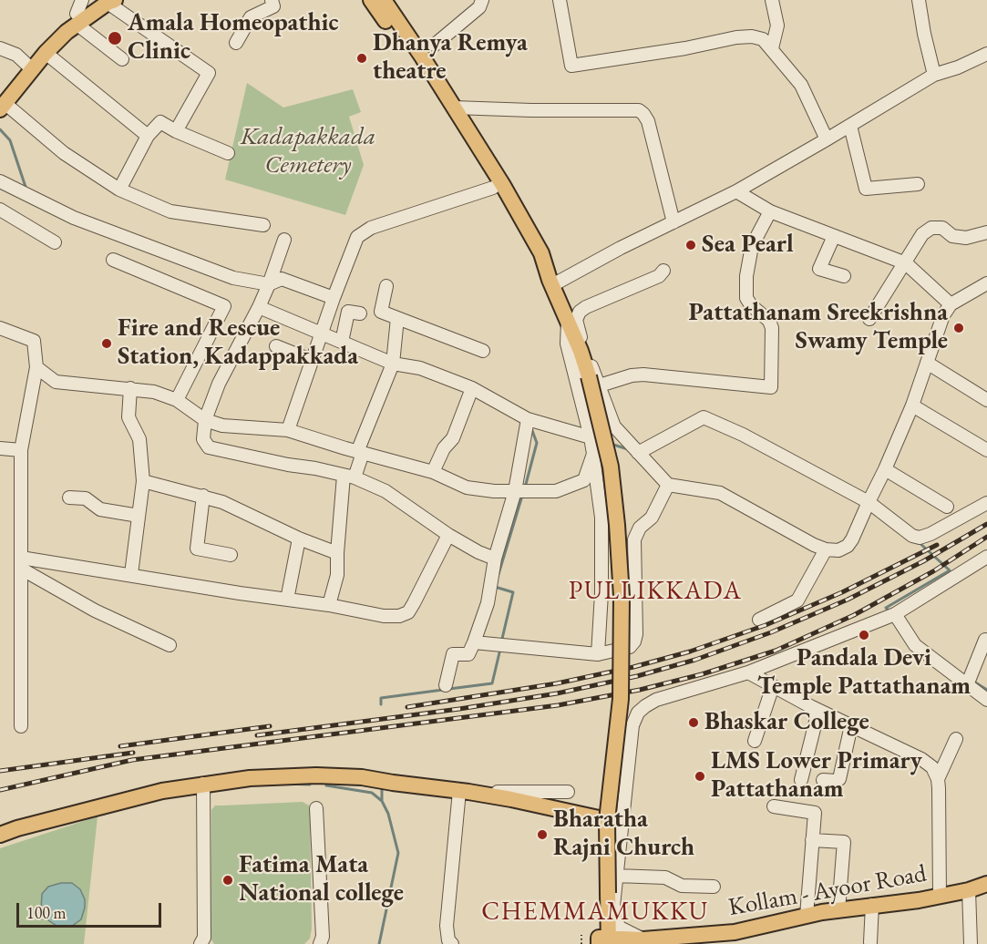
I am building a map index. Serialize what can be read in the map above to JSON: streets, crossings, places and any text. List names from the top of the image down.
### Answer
{
  "streets": {
    "main road": ["Kollam - Ayoor Road"]
  },
  "districts": ["PULLIKKADA", "CHEMMAMUKKU"],
  "parks": ["Kadapakkada Cemetery"],
  "places": [
    "Amala Homeopathic Clinic",
    "Dhanya Remya theatre",
    "Sea Pearl",
    "Pattathanam Sreekrishna Swamy Temple",
    "Fire and Rescue Station, Kadappakkada",
    "Pandala Devi Temple Pattathanam",
    "Bhaskar College",
    "LMS Lower Primary Pattathanam",
    "Bharatha Rajni Church",
    "Fatima Mata National college"
  ],
  "scale_bar": "100 m"
}
